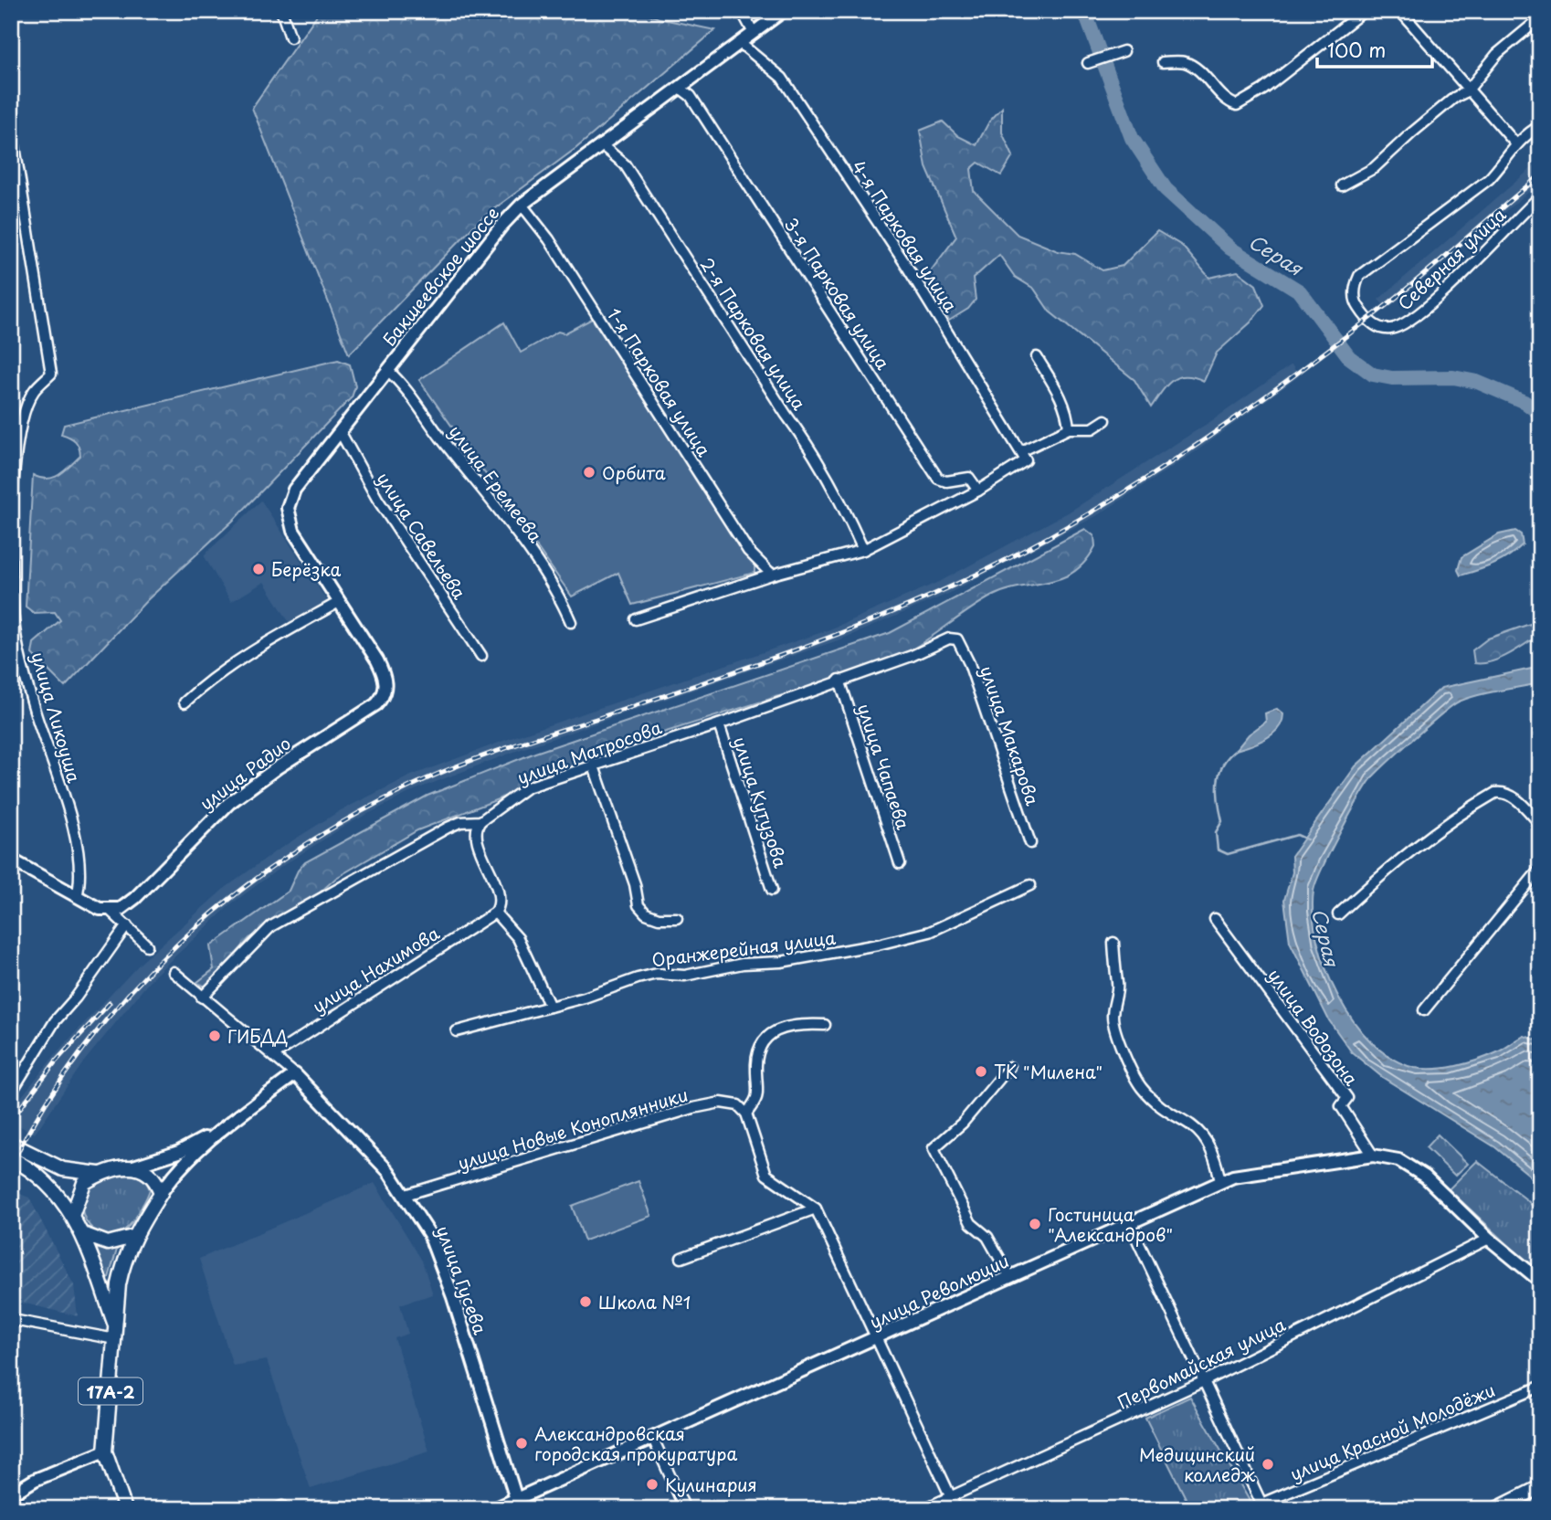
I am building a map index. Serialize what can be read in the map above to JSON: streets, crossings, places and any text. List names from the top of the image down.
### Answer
{
  "streets": {
    "main road": [
      "Бакшеевское шоссе",
      "улица Радио",
      "улица Гусева",
      "улица Революции",
      "17А-2"
    ],
    "street": [
      "4-я Парковая улица",
      "Северная улица",
      "3-я Парковая улица",
      "2-я Парковая улица",
      "1-я Парковая улица",
      "улица Еремеева",
      "улица Савельева",
      "улица Ликоуша",
      "улица Макарова",
      "улица Матросова",
      "улица Чапаева",
      "улица Кутузова",
      "Оранжерейная улица",
      "улица Нахимова",
      "улица Водозона",
      "улица Новые Коноплянники",
      "Первомайская улица",
      "улица Красной Молодёжи"
    ]
  },
  "crossings": [
    ["4-я Парковая улица", "Бакшеевское шоссе"],
    ["Бакшеевское шоссе", "3-я Парковая улица"],
    ["Бакшеевское шоссе", "2-я Парковая улица"],
    ["Бакшеевское шоссе", "1-я Парковая улица"],
    ["Бакшеевское шоссе", "улица Еремеева"],
    ["Бакшеевское шоссе", "улица Савельева"],
    ["Бакшеевское шоссе", "улица Радио"],
    ["улица Макарова", "улица Матросова"],
    ["улица Матросова", "улица Чапаева"],
    ["улица Матросова", "улица Кутузова"],
    ["улица Водозона", "улица Революции"],
    ["улица Новые Коноплянники", "улица Гусева"],
    ["улица Гусева", "улица Революции"],
    ["улица Революции", "Первомайская улица"]
  ],
  "water": ["Серая"],
  "places": [
    "Орбита",
    "Берёзка",
    "ГИБДД",
    "ТК \"Милена\"",
    "Гостиница \"Александров\"",
    "Школа №1",
    "Александровская городская прокуратура",
    "Медицинский колледж",
    "Кулинария"
  ],
  "scale_bar": "100 m"
}
